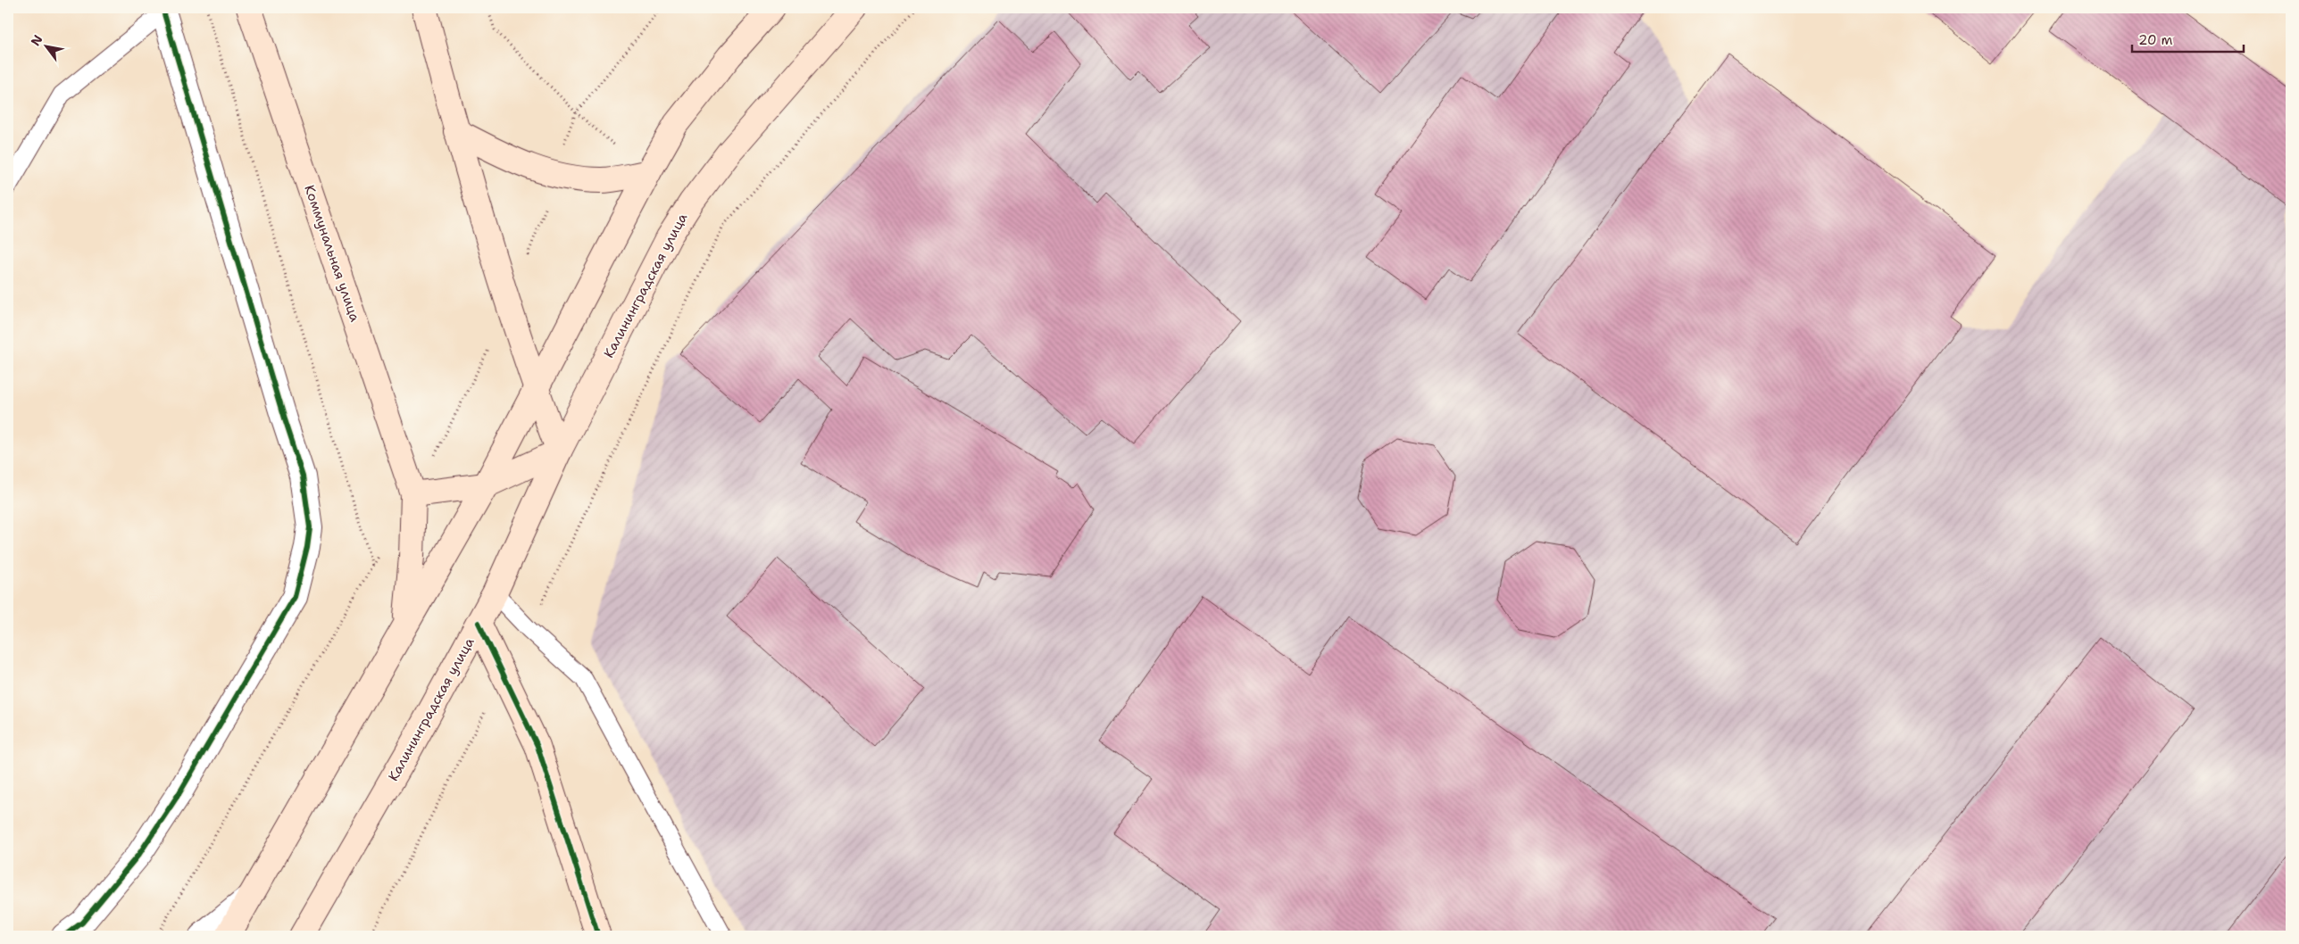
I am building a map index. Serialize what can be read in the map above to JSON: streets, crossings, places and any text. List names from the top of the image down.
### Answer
{
  "streets": {
    "main road": ["Коммунальная улица", "Калининградская улица"]
  },
  "scale_bar": "20 m",
  "north": "top left"
}
